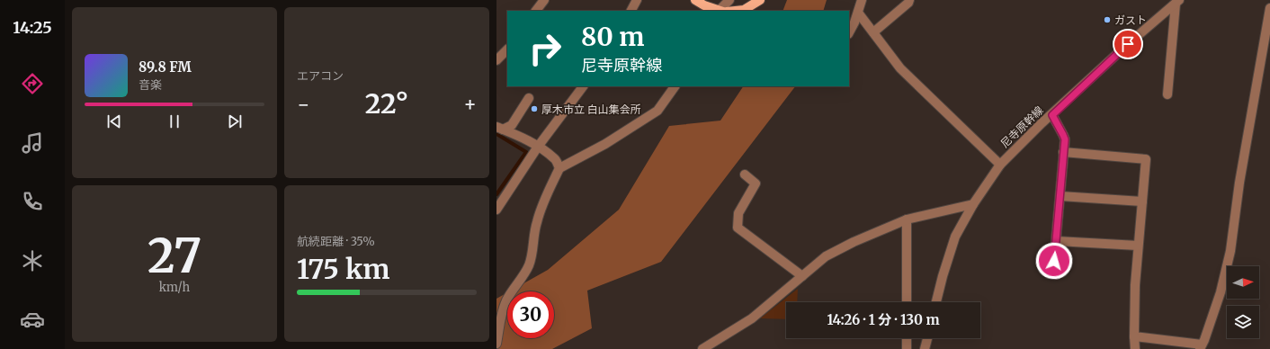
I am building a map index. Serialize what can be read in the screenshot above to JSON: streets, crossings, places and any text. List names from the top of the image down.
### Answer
{
  "streets": {
    "street": ["尼寺原幹線"]
  },
  "places": ["ガスト", "厚木市立 白山集会所"],
  "north": "right",
  "page": {
    "tabs": "14:25",
    "tile": [
      "エアコン",
      ["27", "km/h"],
      ["航続距離 · 35%", "175 km"]
    ],
    "turn": ["80 m", "尼寺原幹線"],
    "song": ["89.8 FM", "音楽"],
    "heat": ["−", "22°", "+"],
    "limit": "30",
    "trip": "14:26 · 1 分 · 130 m"
  }
}
